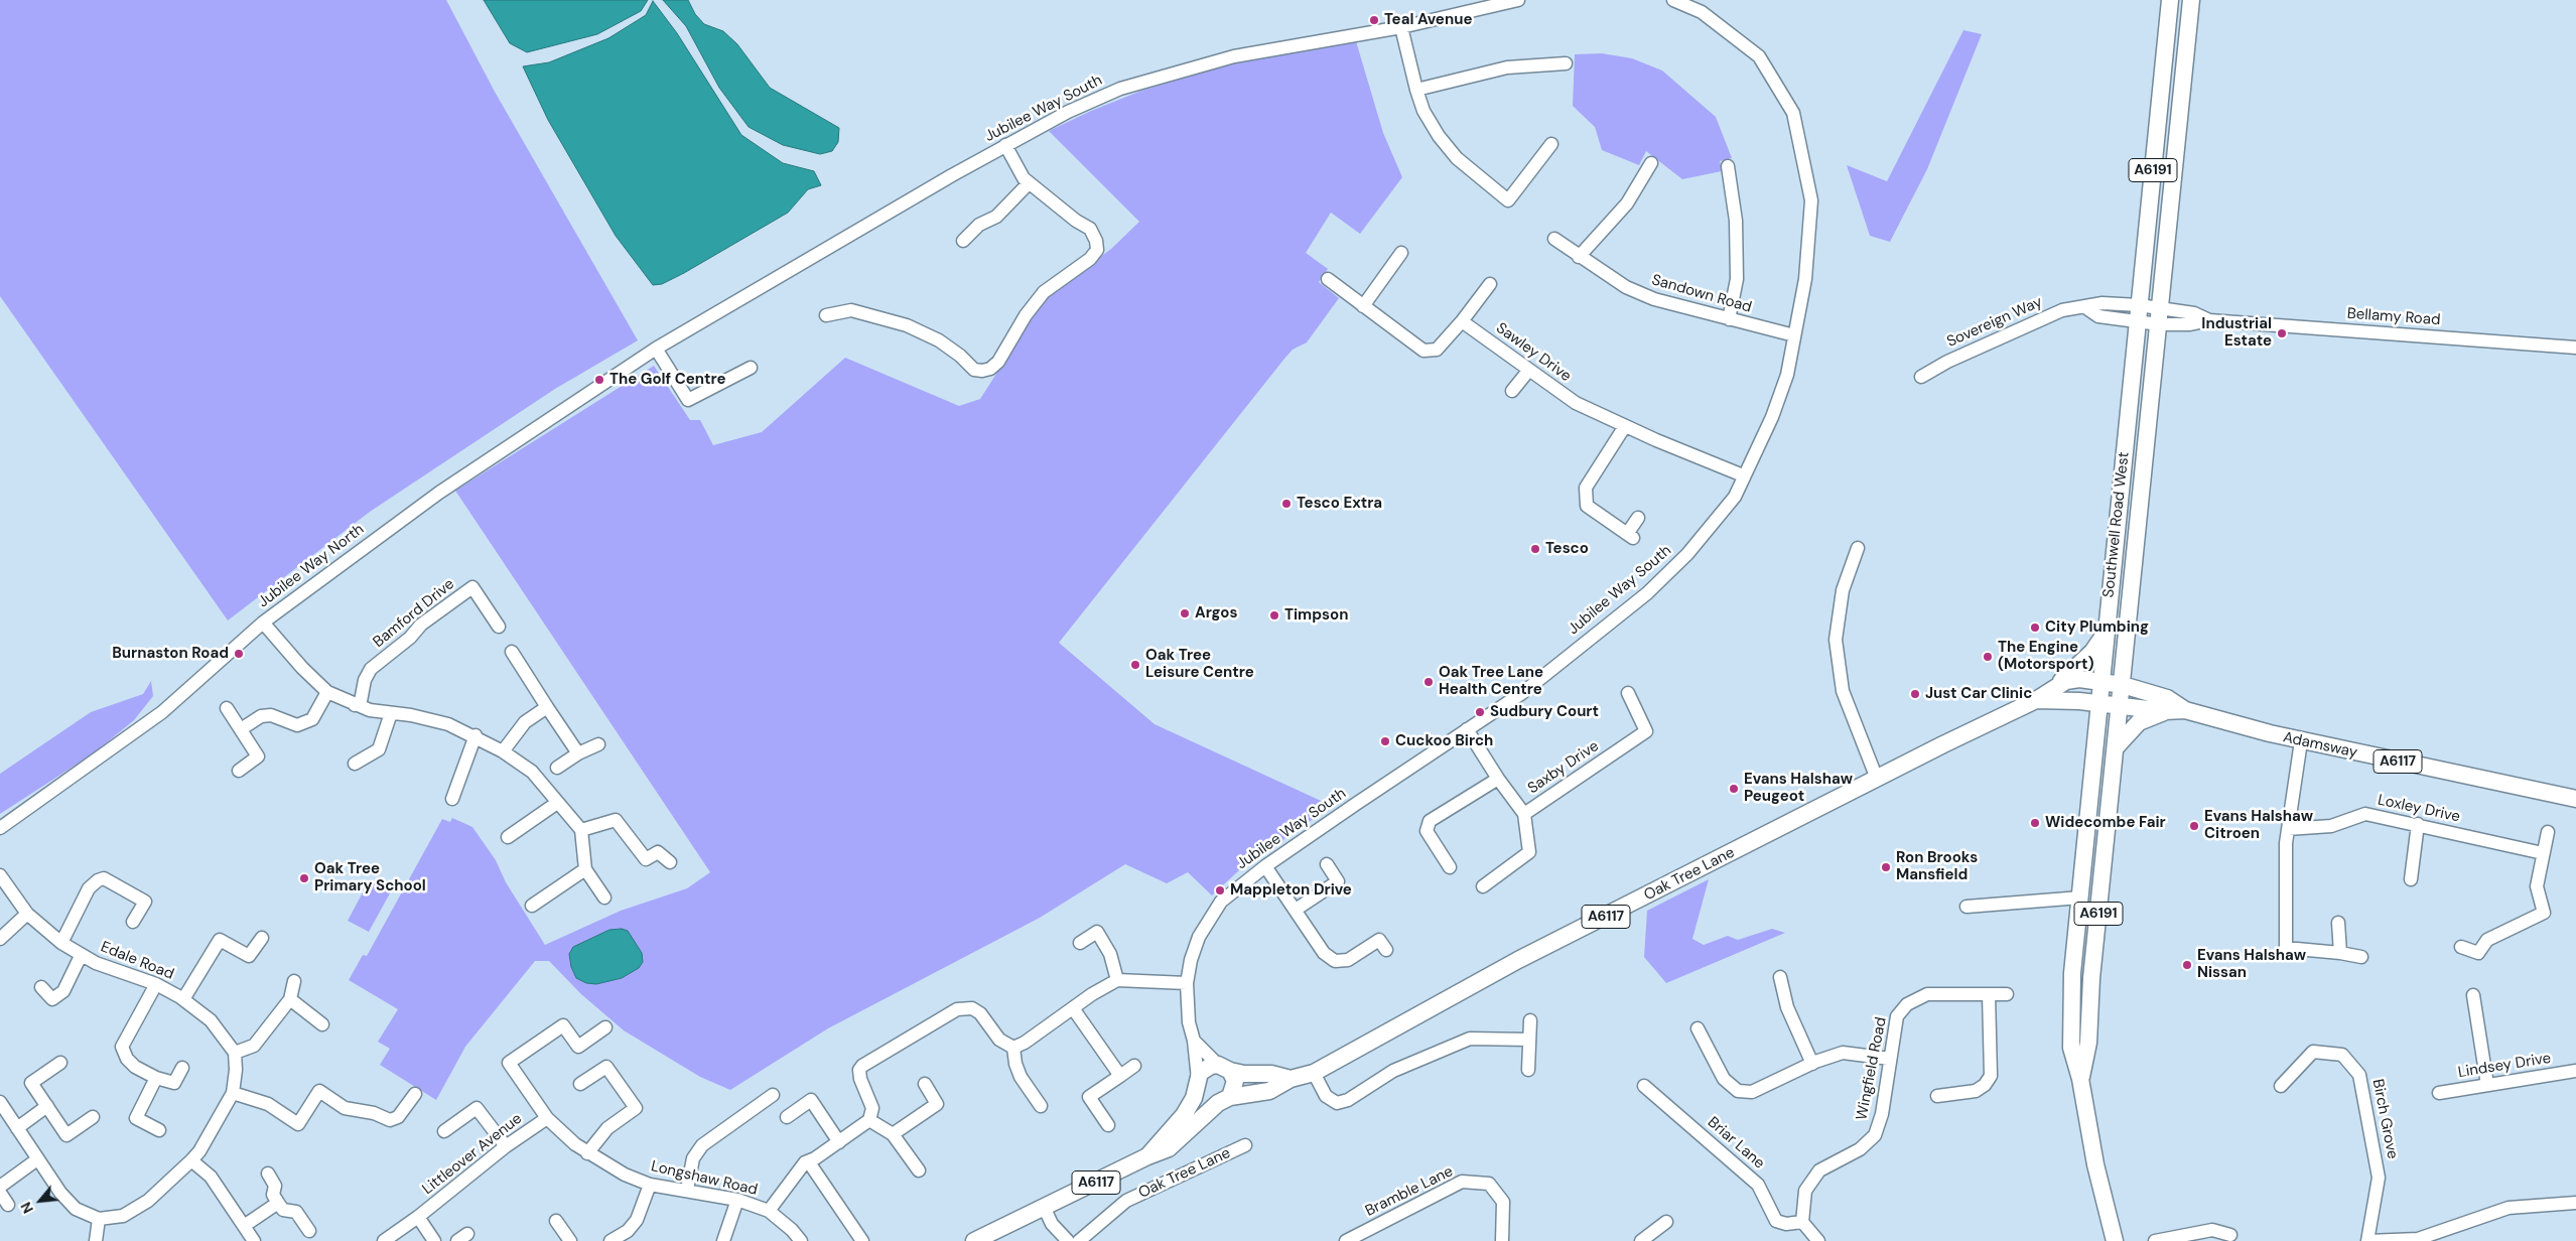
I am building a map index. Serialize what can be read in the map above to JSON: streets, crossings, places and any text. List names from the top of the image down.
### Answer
{
  "streets": {
    "main road": [
      "A6191",
      "Southwell Road West",
      "Adamsway",
      "A6117",
      "Oak Tree Lane"
    ],
    "street": [
      "Jubilee Way South",
      "Sandown Road",
      "Bellamy Road",
      "Sovereign Way",
      "Sawley Drive",
      "Jubilee Way North",
      "Bamford Drive",
      "Saxby Drive",
      "Loxley Drive",
      "Edale Road",
      "Lindsey Drive",
      "Wingfield Road",
      "Birch Grove",
      "Briar Lane",
      "Littleover Avenue",
      "Longshaw Road",
      "Bramble Lane"
    ]
  },
  "crossings": [
    ["Jubilee Way South", "Sandown Road"],
    ["Jubilee Way South", "Sawley Drive"],
    ["Jubilee Way South", "Jubilee Way North"],
    ["Jubilee Way South", "Saxby Drive"],
    ["Jubilee Way South", "Oak Tree Lane"],
    ["A6191", "Adamsway"],
    ["A6191", "Oak Tree Lane"],
    ["Bellamy Road", "Sovereign Way"],
    ["Bellamy Road", "Southwell Road West"],
    ["Sovereign Way", "Southwell Road West"],
    ["Southwell Road West", "Adamsway"],
    ["Southwell Road West", "Oak Tree Lane"],
    ["Adamsway", "Oak Tree Lane"],
    ["Wingfield Road", "Briar Lane"],
    ["Littleover Avenue", "Longshaw Road"]
  ],
  "places": [
    "Teal Avenue",
    "Industrial Estate",
    "The Golf Centre",
    "Tesco Extra",
    "Tesco",
    "Argos",
    "Timpson",
    "City Plumbing",
    "Burnaston Road",
    "The Engine (Motorsport)",
    "Oak Tree Leisure Centre",
    "Oak Tree Lane Health Centre",
    "Just Car Clinic",
    "Sudbury Court",
    "Cuckoo Birch",
    "Evans Halshaw Peugeot",
    "Widecombe Fair",
    "Evans Halshaw Citroen",
    "Ron Brooks Mansfield",
    "Oak Tree Primary School",
    "Mappleton Drive",
    "Evans Halshaw Nissan"
  ],
  "north": "bottom left"
}
